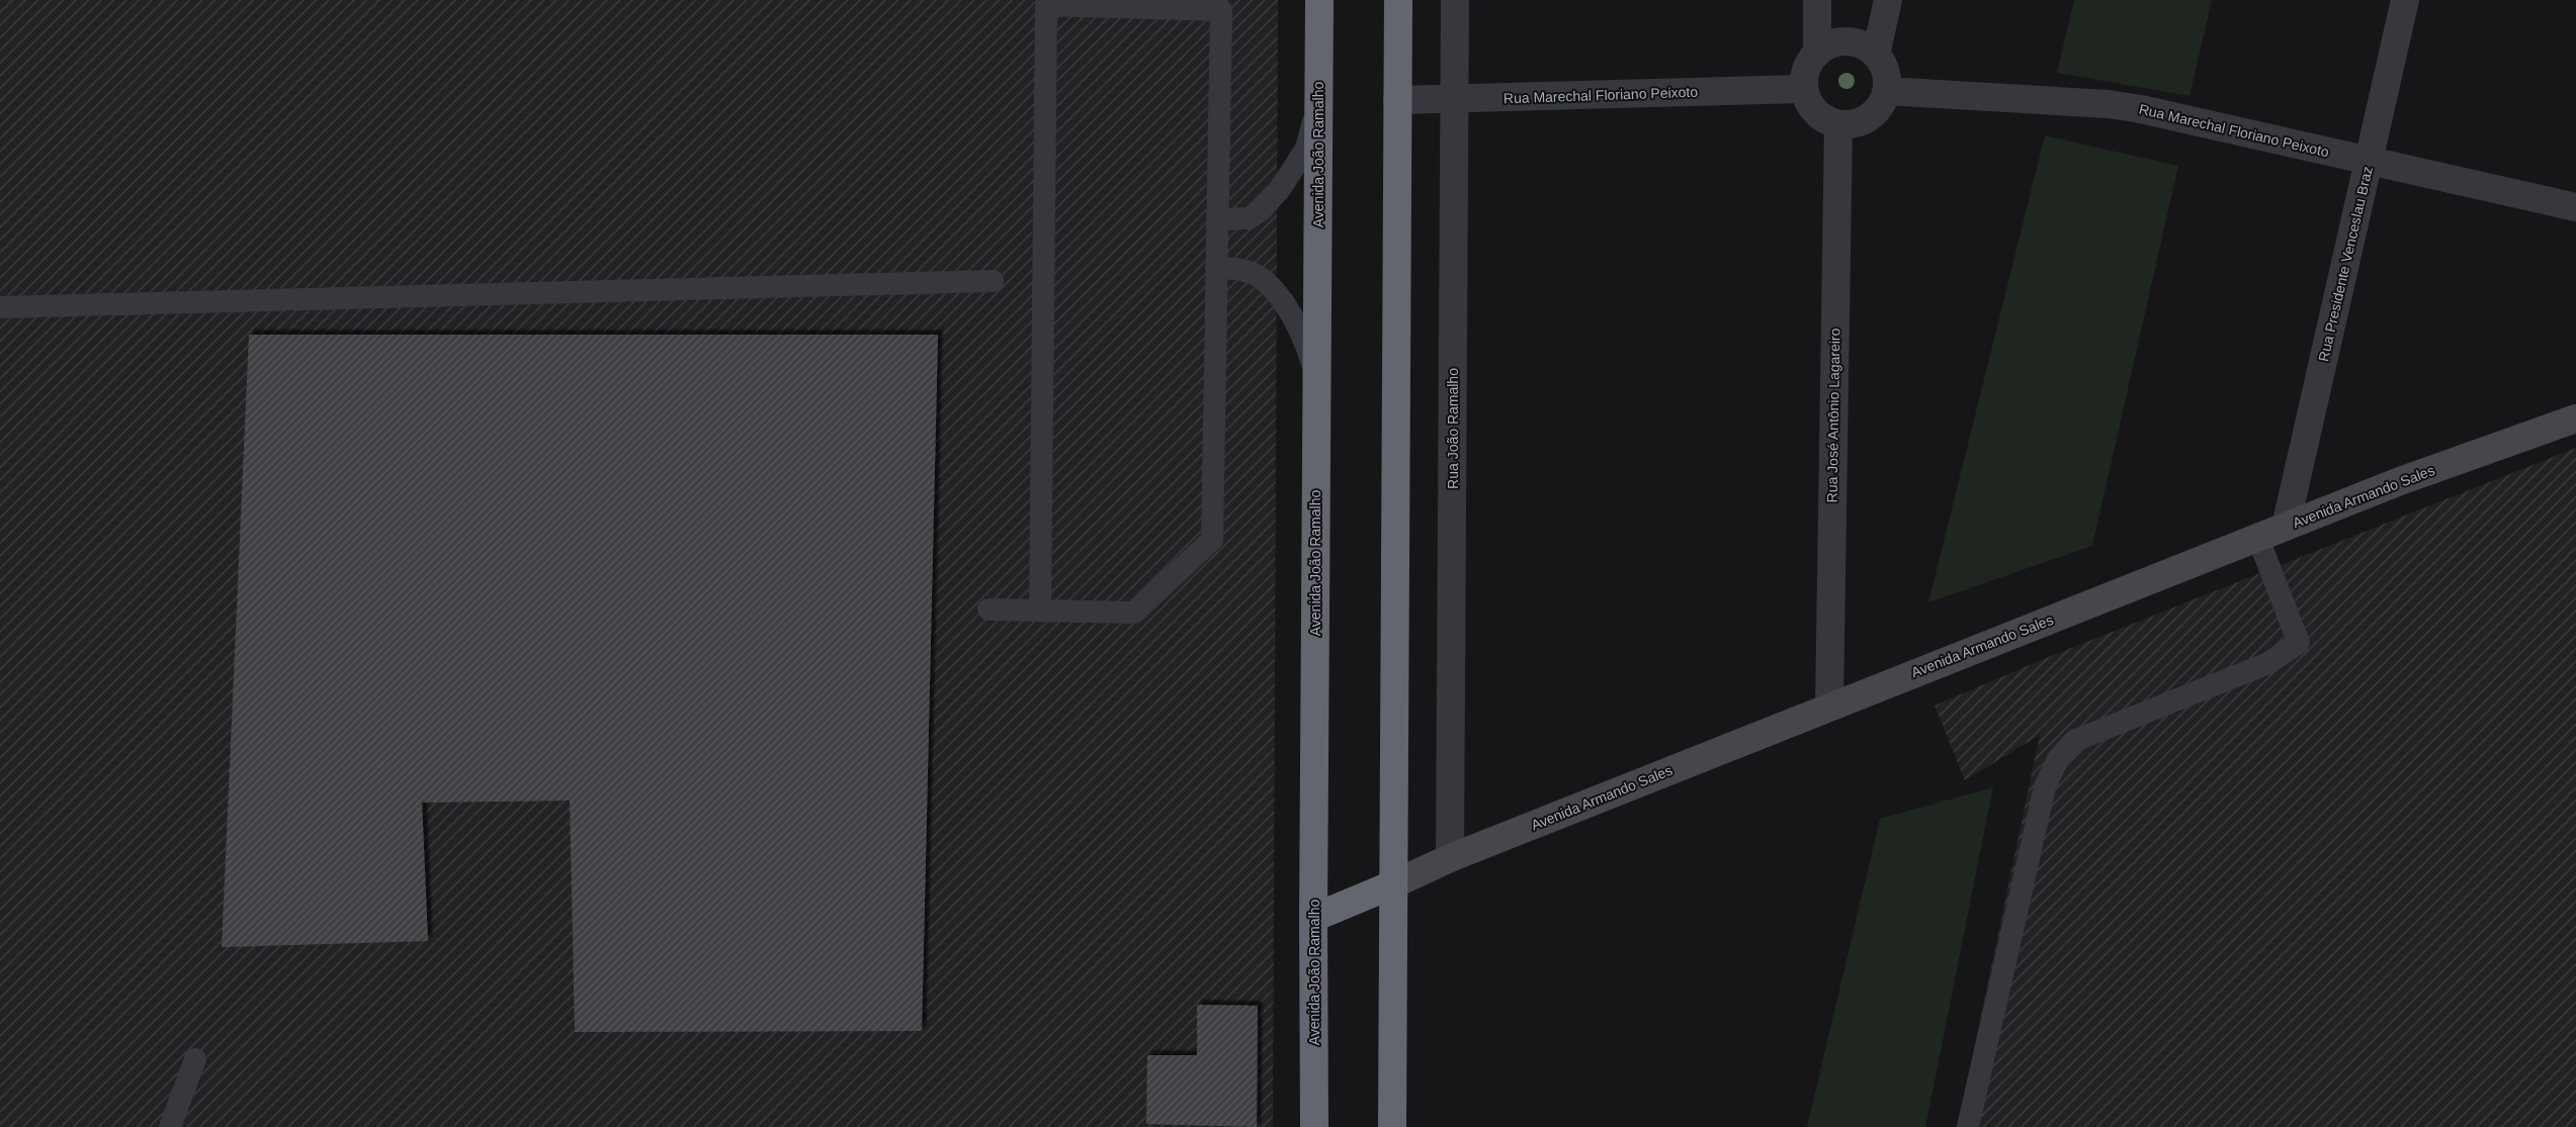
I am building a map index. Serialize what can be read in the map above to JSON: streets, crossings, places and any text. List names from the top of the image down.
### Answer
{
  "streets": {
    "highway": ["Avenida João Ramalho"],
    "street": [
      "Rua Marechal Floriano Peixoto",
      "Rua Presidente Venceslau Braz",
      "Rua José Antônio Lagareiro",
      "Rua João Ramalho",
      "Avenida Armando Sales"
    ]
  },
  "crossings": [
    ["Rua Marechal Floriano Peixoto", "Rua Presidente Venceslau Braz"],
    ["Rua Marechal Floriano Peixoto", "Rua José Antônio Lagareiro"],
    ["Rua Marechal Floriano Peixoto", "Rua João Ramalho"],
    ["Rua Presidente Venceslau Braz", "Avenida Armando Sales"],
    ["Rua José Antônio Lagareiro", "Avenida Armando Sales"],
    ["Rua João Ramalho", "Avenida Armando Sales"]
  ]
}
